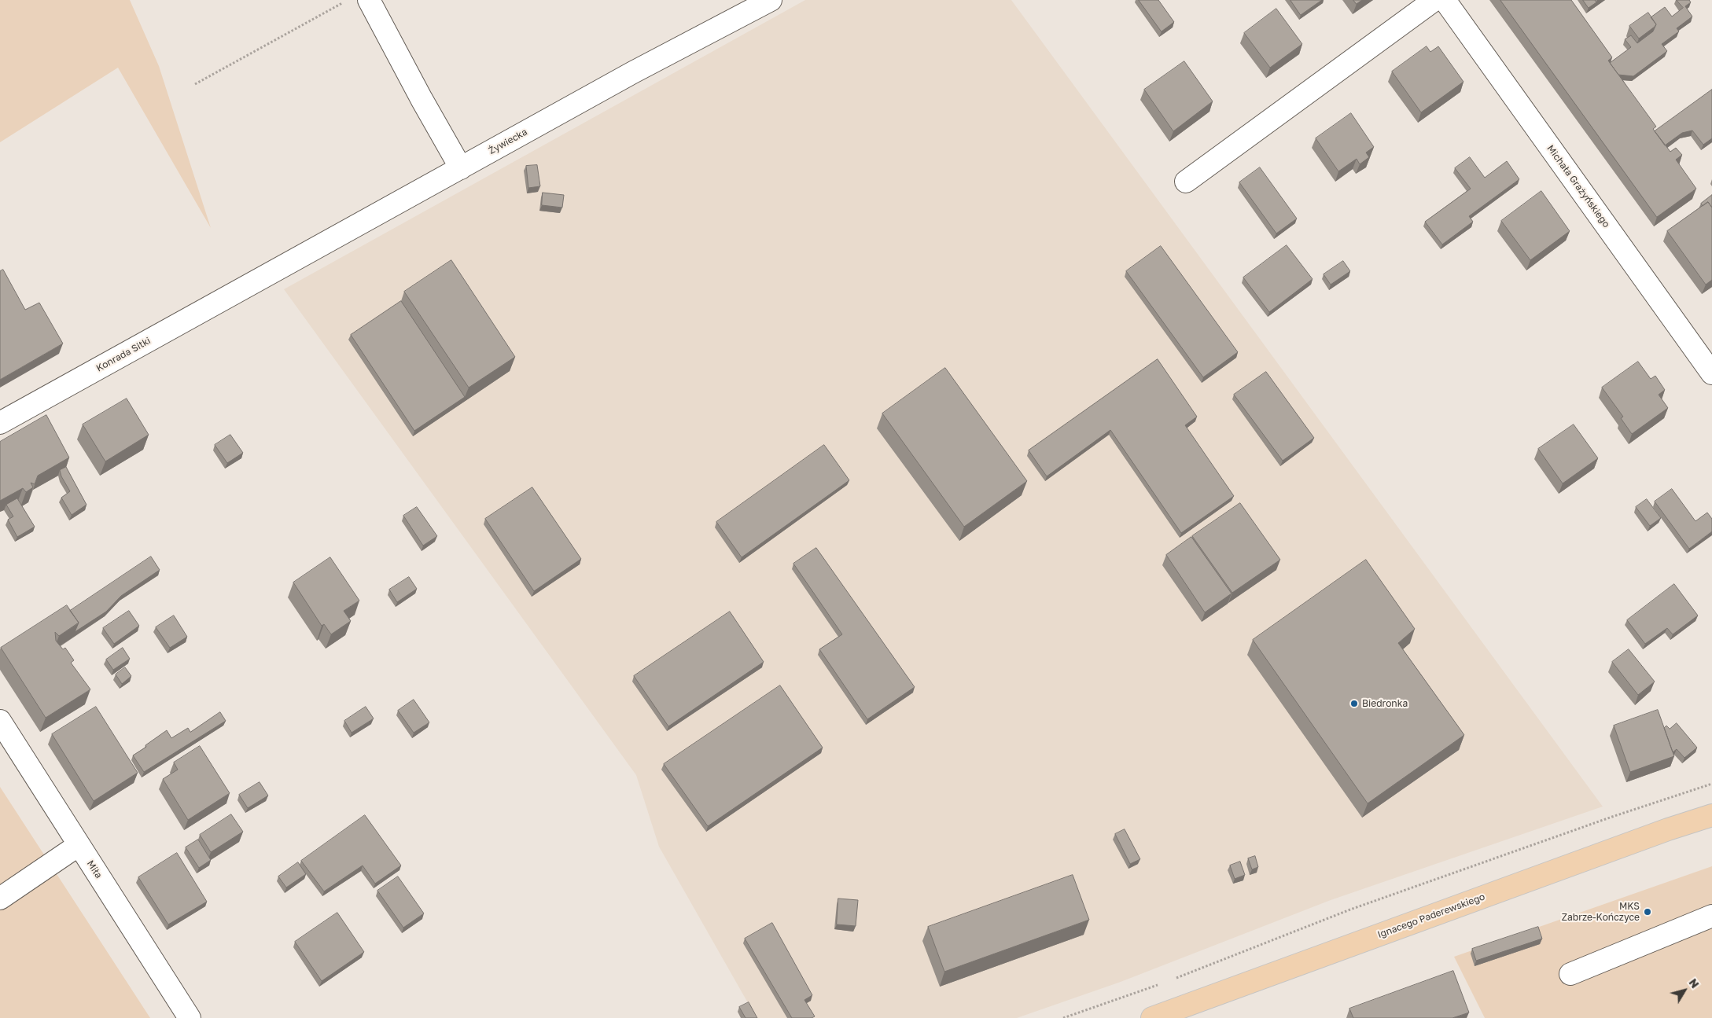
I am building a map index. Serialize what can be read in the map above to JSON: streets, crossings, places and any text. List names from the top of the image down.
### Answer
{
  "streets": {
    "main road": ["Ignacego Paderewskiego"],
    "street": [
      "Żywiecka",
      "Michała Grażyńskiego",
      "Konrada Sitki",
      "Miła"
    ]
  },
  "crossings": [
    ["Żywiecka", "Konrada Sitki"]
  ],
  "places": ["Biedronka", "MKS Zabrze-Kończyce"],
  "north": "top right"
}
